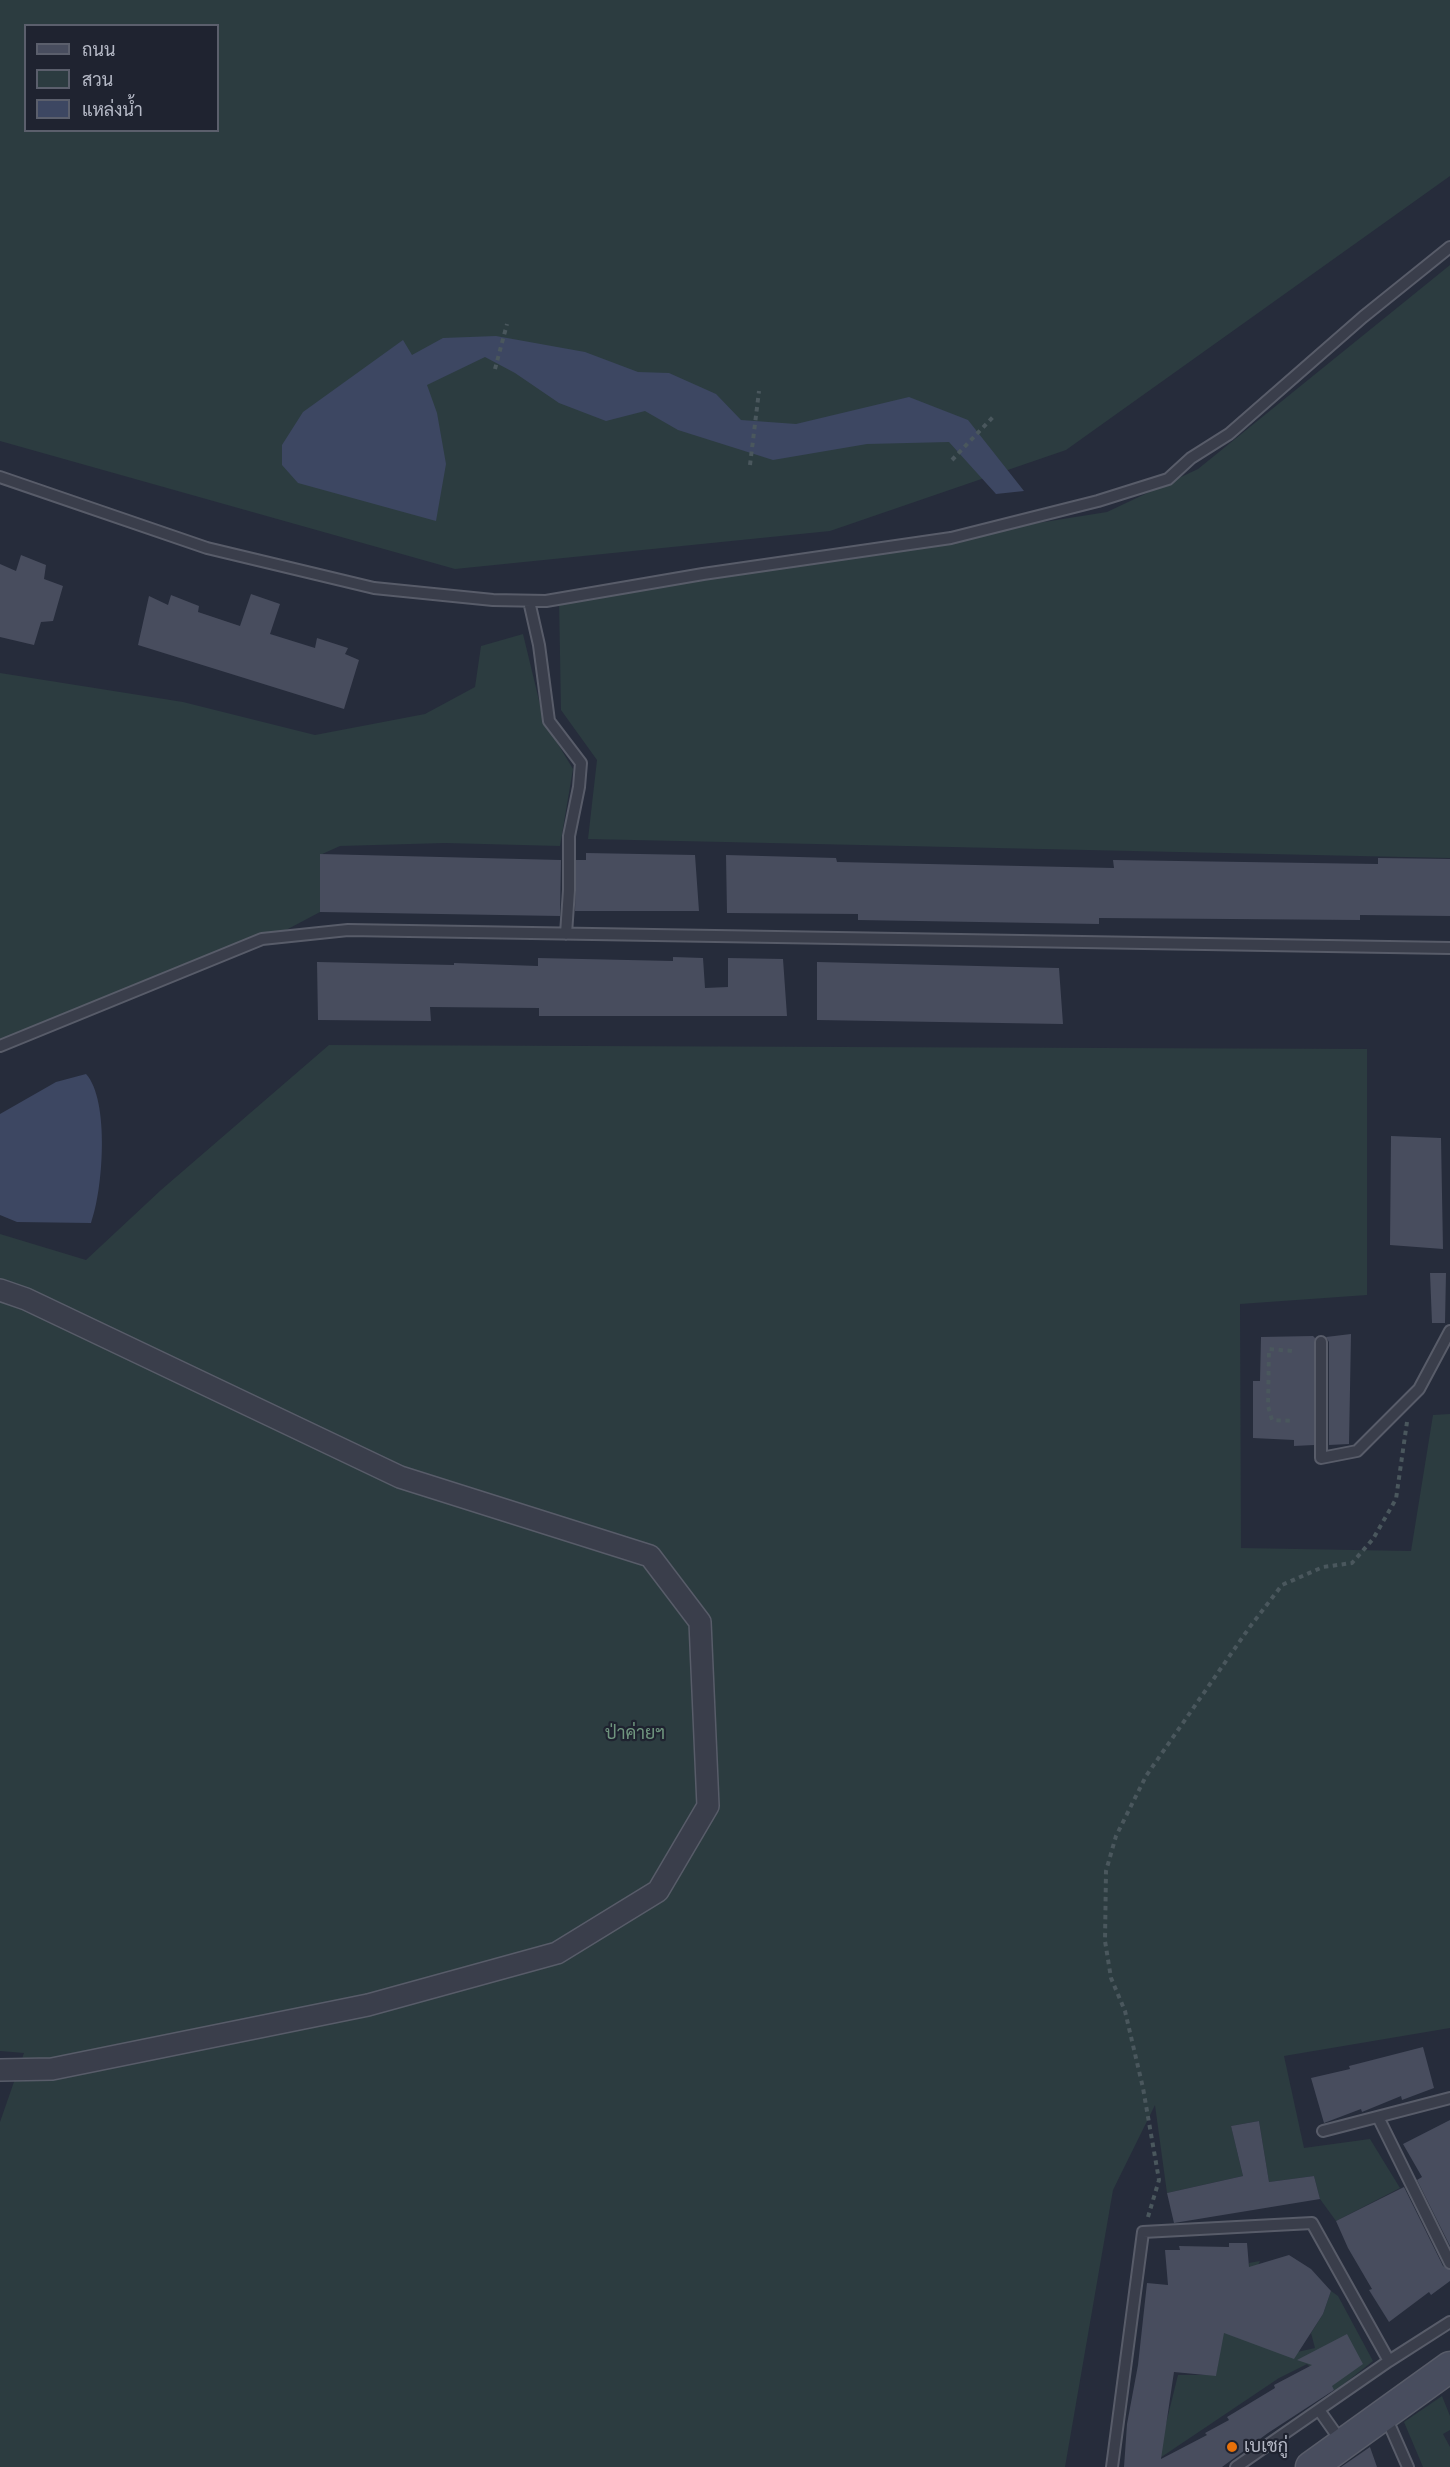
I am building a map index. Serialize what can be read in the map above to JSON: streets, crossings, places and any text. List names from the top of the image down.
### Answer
{
  "parks": ["ป่าค่ายฯ"],
  "places": ["เบเชกู่"],
  "legend": ["ถนน", "สวน", "แหล่งน้ำ"]
}
